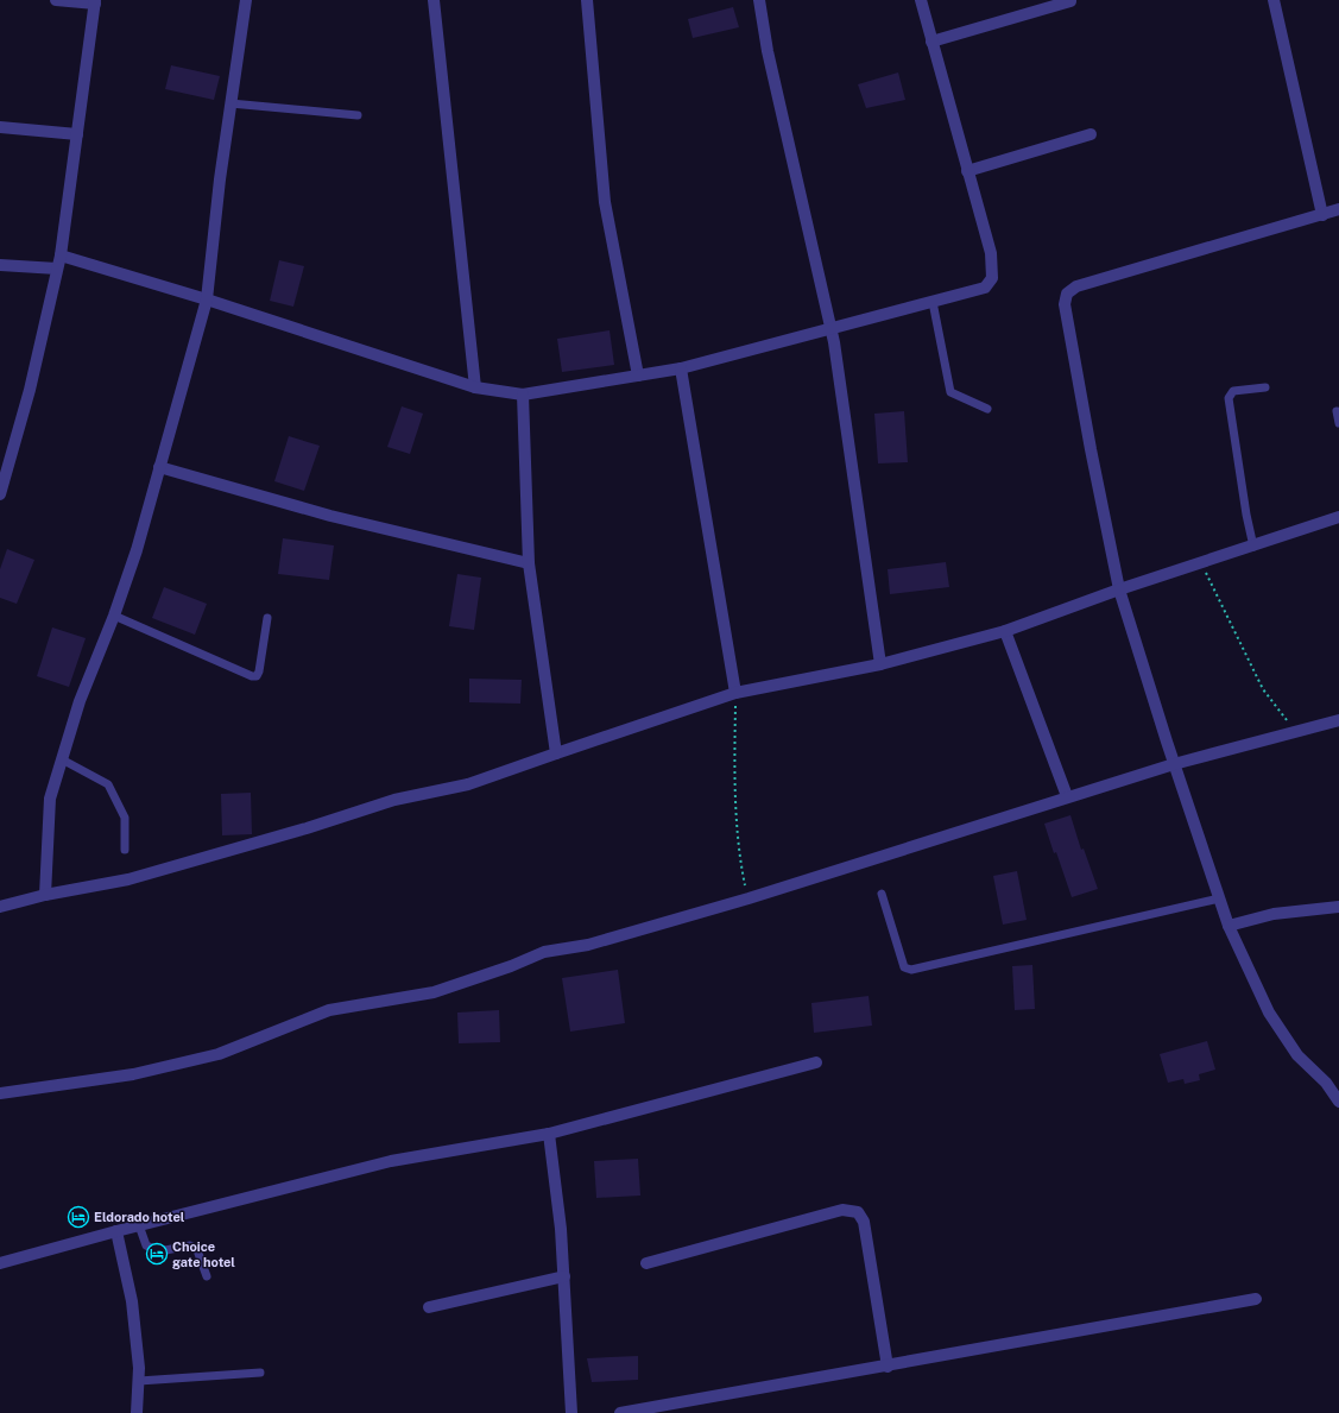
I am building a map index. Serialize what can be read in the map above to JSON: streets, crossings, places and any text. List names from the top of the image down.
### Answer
{
  "places": {
    "hotel": ["Eldorado hotel", "Choice gate hotel"]
  }
}
